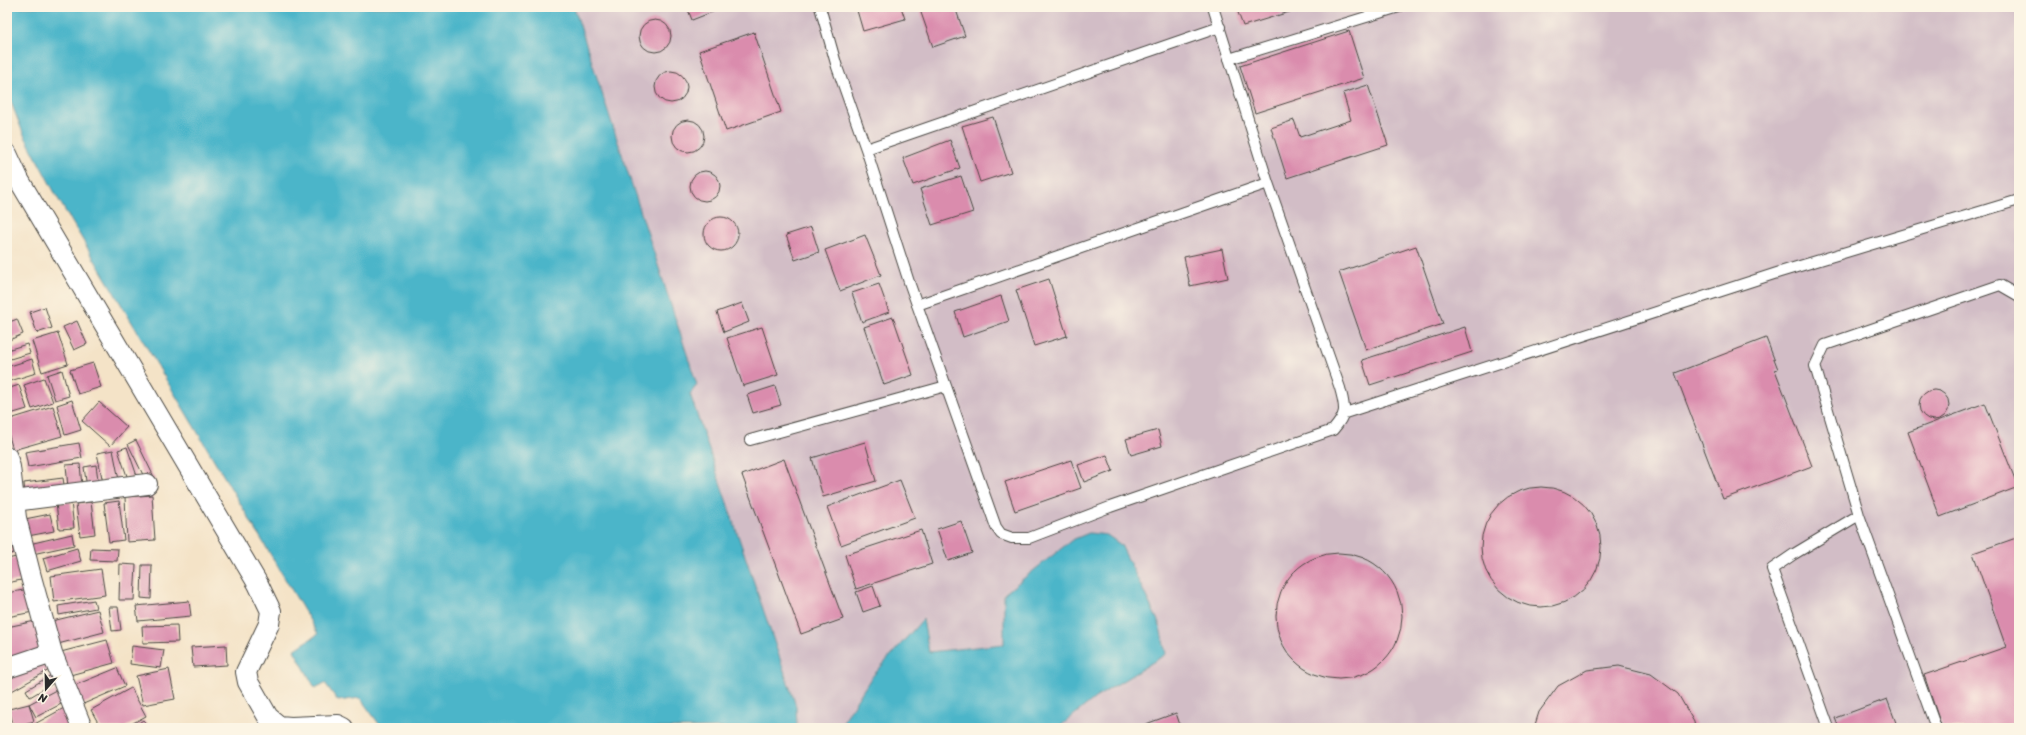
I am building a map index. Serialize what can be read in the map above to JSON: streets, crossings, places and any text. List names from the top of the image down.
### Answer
{
  "north": "bottom"
}
